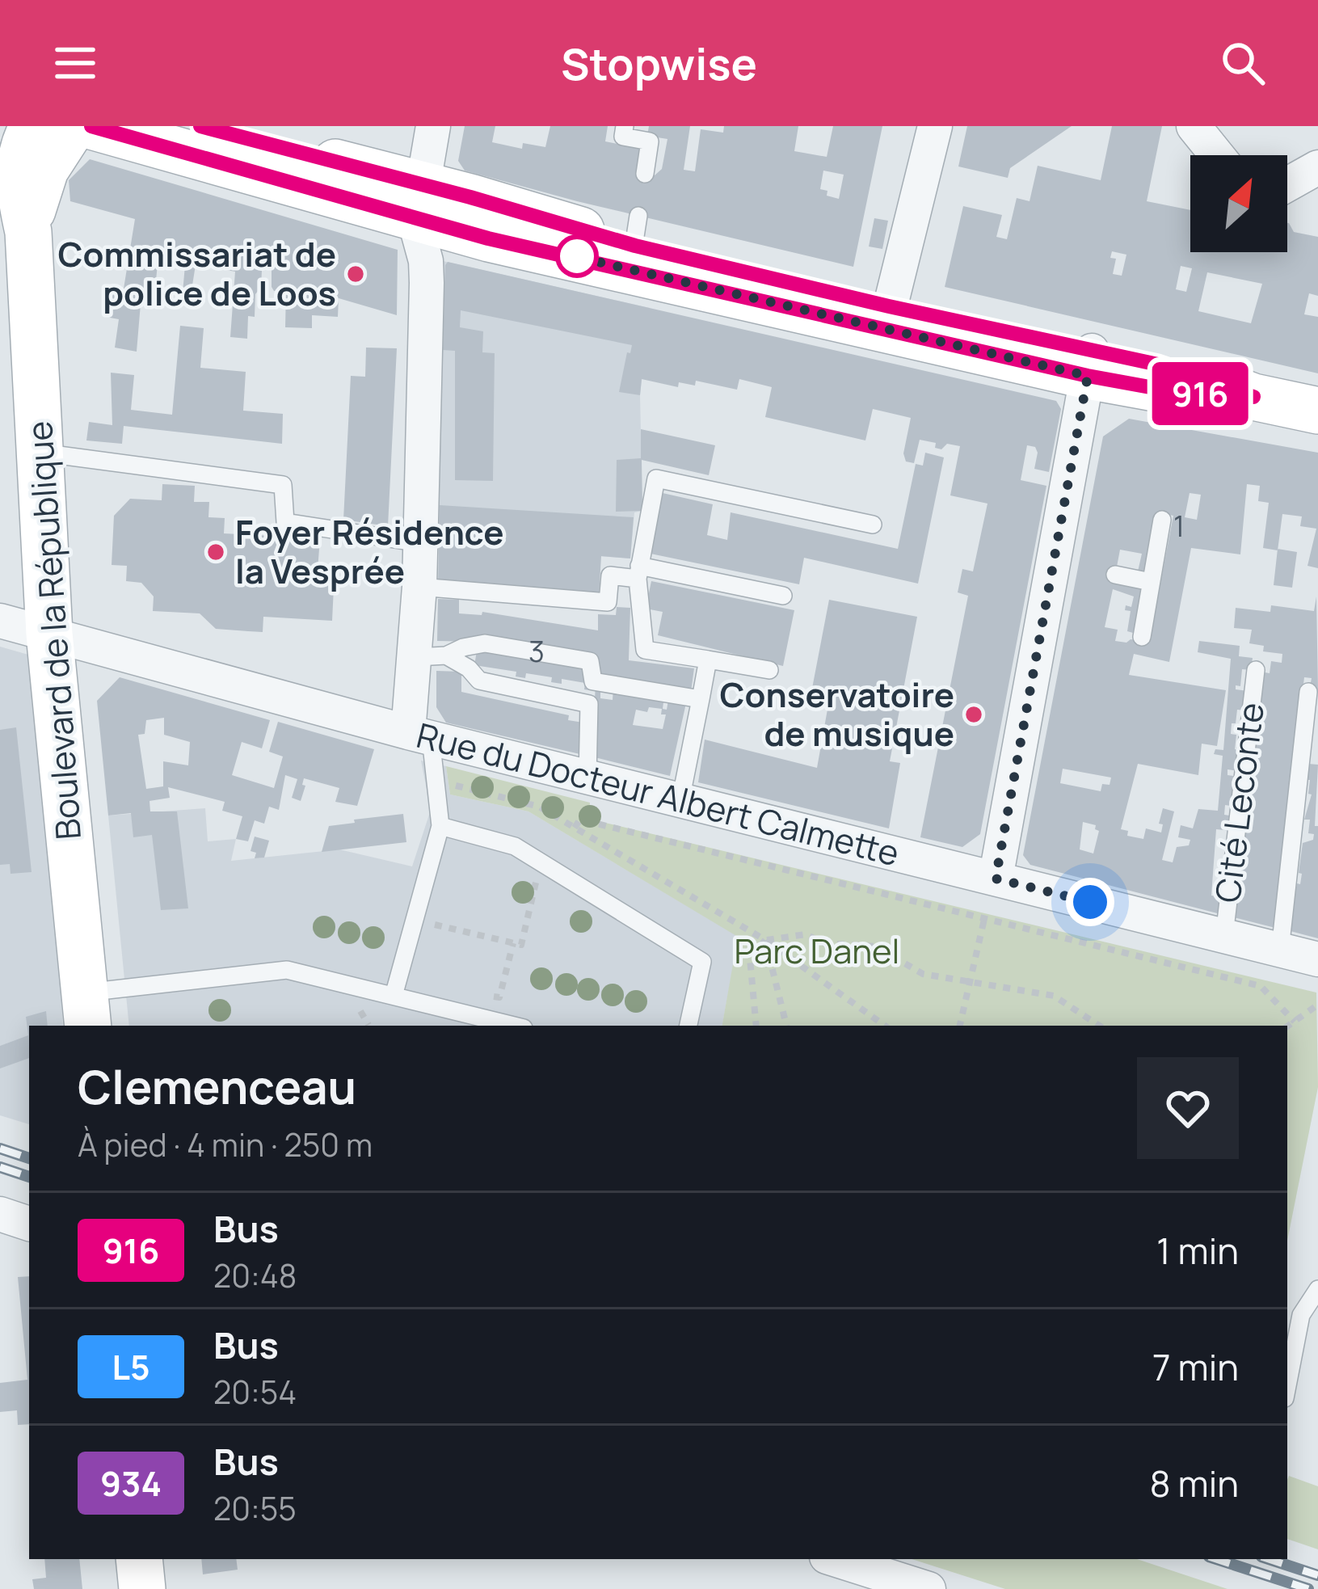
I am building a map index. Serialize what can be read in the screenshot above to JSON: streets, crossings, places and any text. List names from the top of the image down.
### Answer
{
  "streets": {
    "main road": ["Boulevard de la République"],
    "street": ["Rue du Docteur Albert Calmette"],
    "lane": ["Cité Leconte"]
  },
  "crossings": [
    ["Boulevard de la République", "Rue du Docteur Albert Calmette"],
    ["Rue du Docteur Albert Calmette", "Cité Leconte"]
  ],
  "parks": ["Parc Danel"],
  "places": ["Commissariat de police de Loos", "Foyer Résidence la Vesprée", "Conservatoire de musique"],
  "lines": ["bus line 916"],
  "house_numbers": ["1", "3"],
  "north": "top right",
  "page": {
    "header": "Stopwise",
    "on_map": "916",
    "heading": ["Clemenceau", "À pied · 4 min · 250 m"],
    "list": [
      {
        "mark": "916",
        "name": "Bus",
        "note": "20:48",
        "value": "1 min"
      },
      {
        "mark": "L5",
        "name": "Bus",
        "note": "20:54",
        "value": "7 min"
      },
      {
        "mark": "934",
        "name": "Bus",
        "note": "20:55",
        "value": "8 min"
      }
    ]
  }
}
